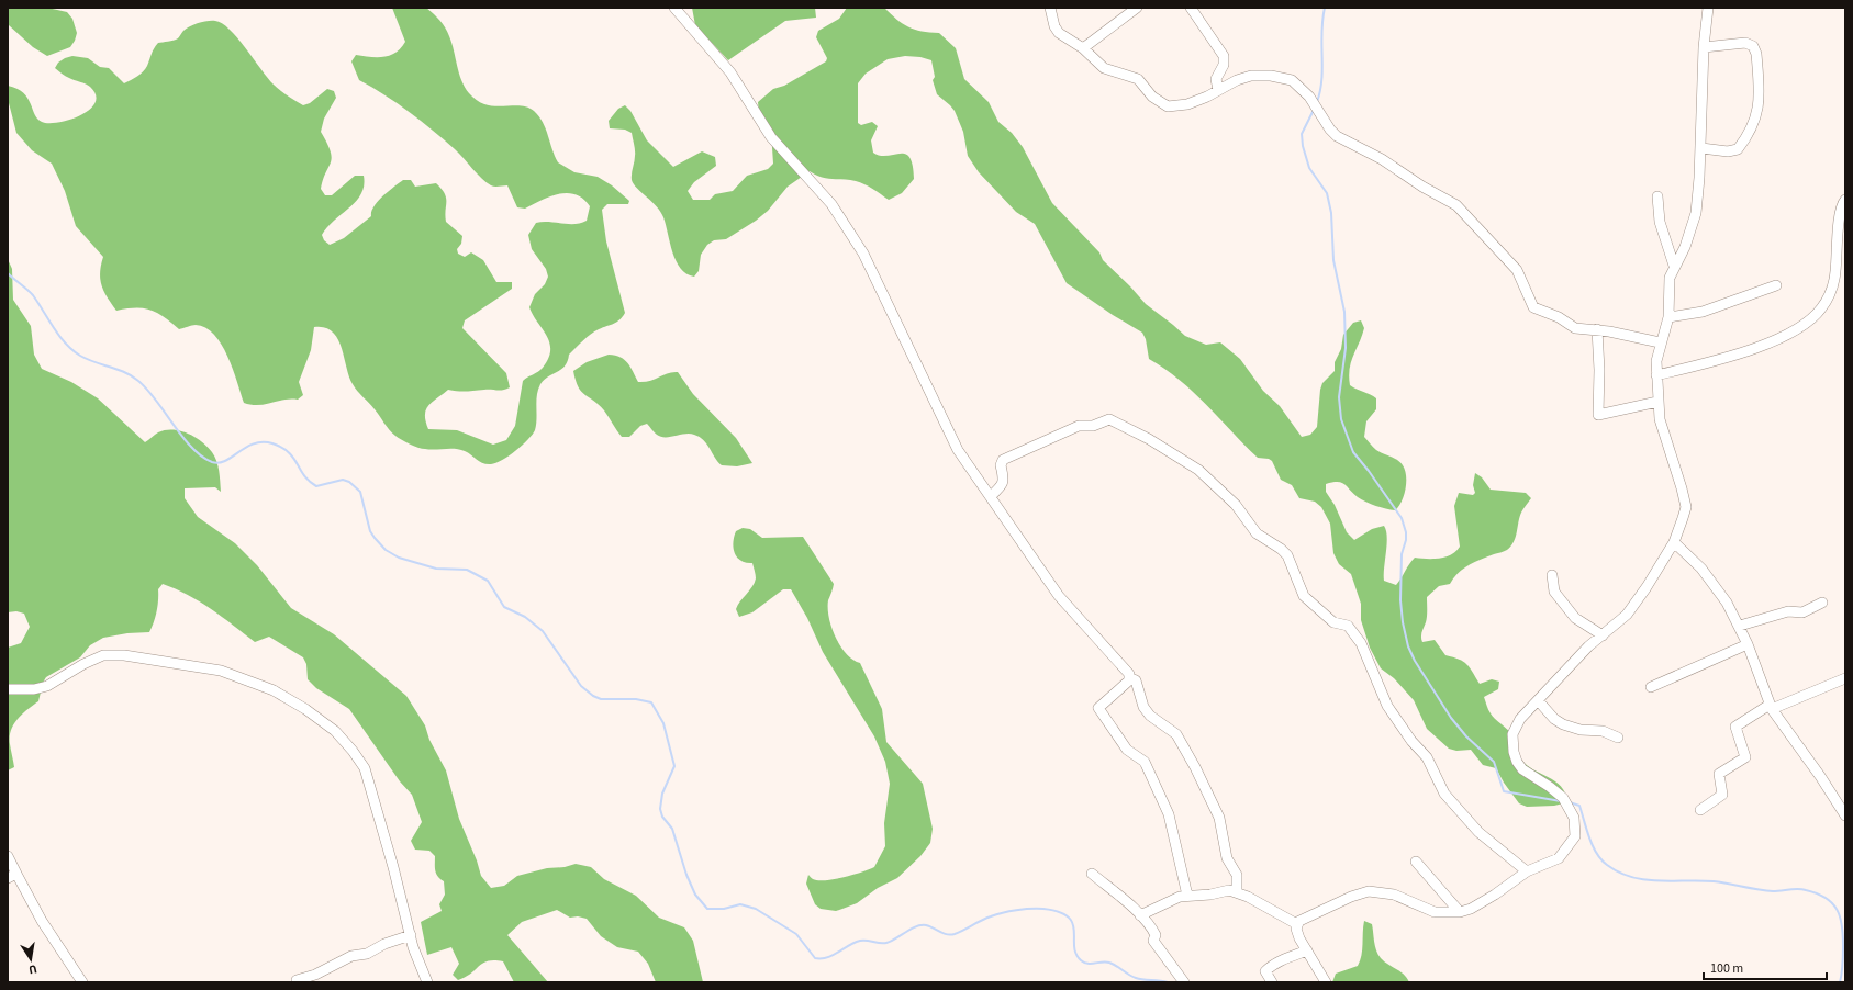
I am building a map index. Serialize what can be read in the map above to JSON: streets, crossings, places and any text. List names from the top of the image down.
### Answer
{
  "scale_bar": "100 m",
  "north": "bottom"
}
